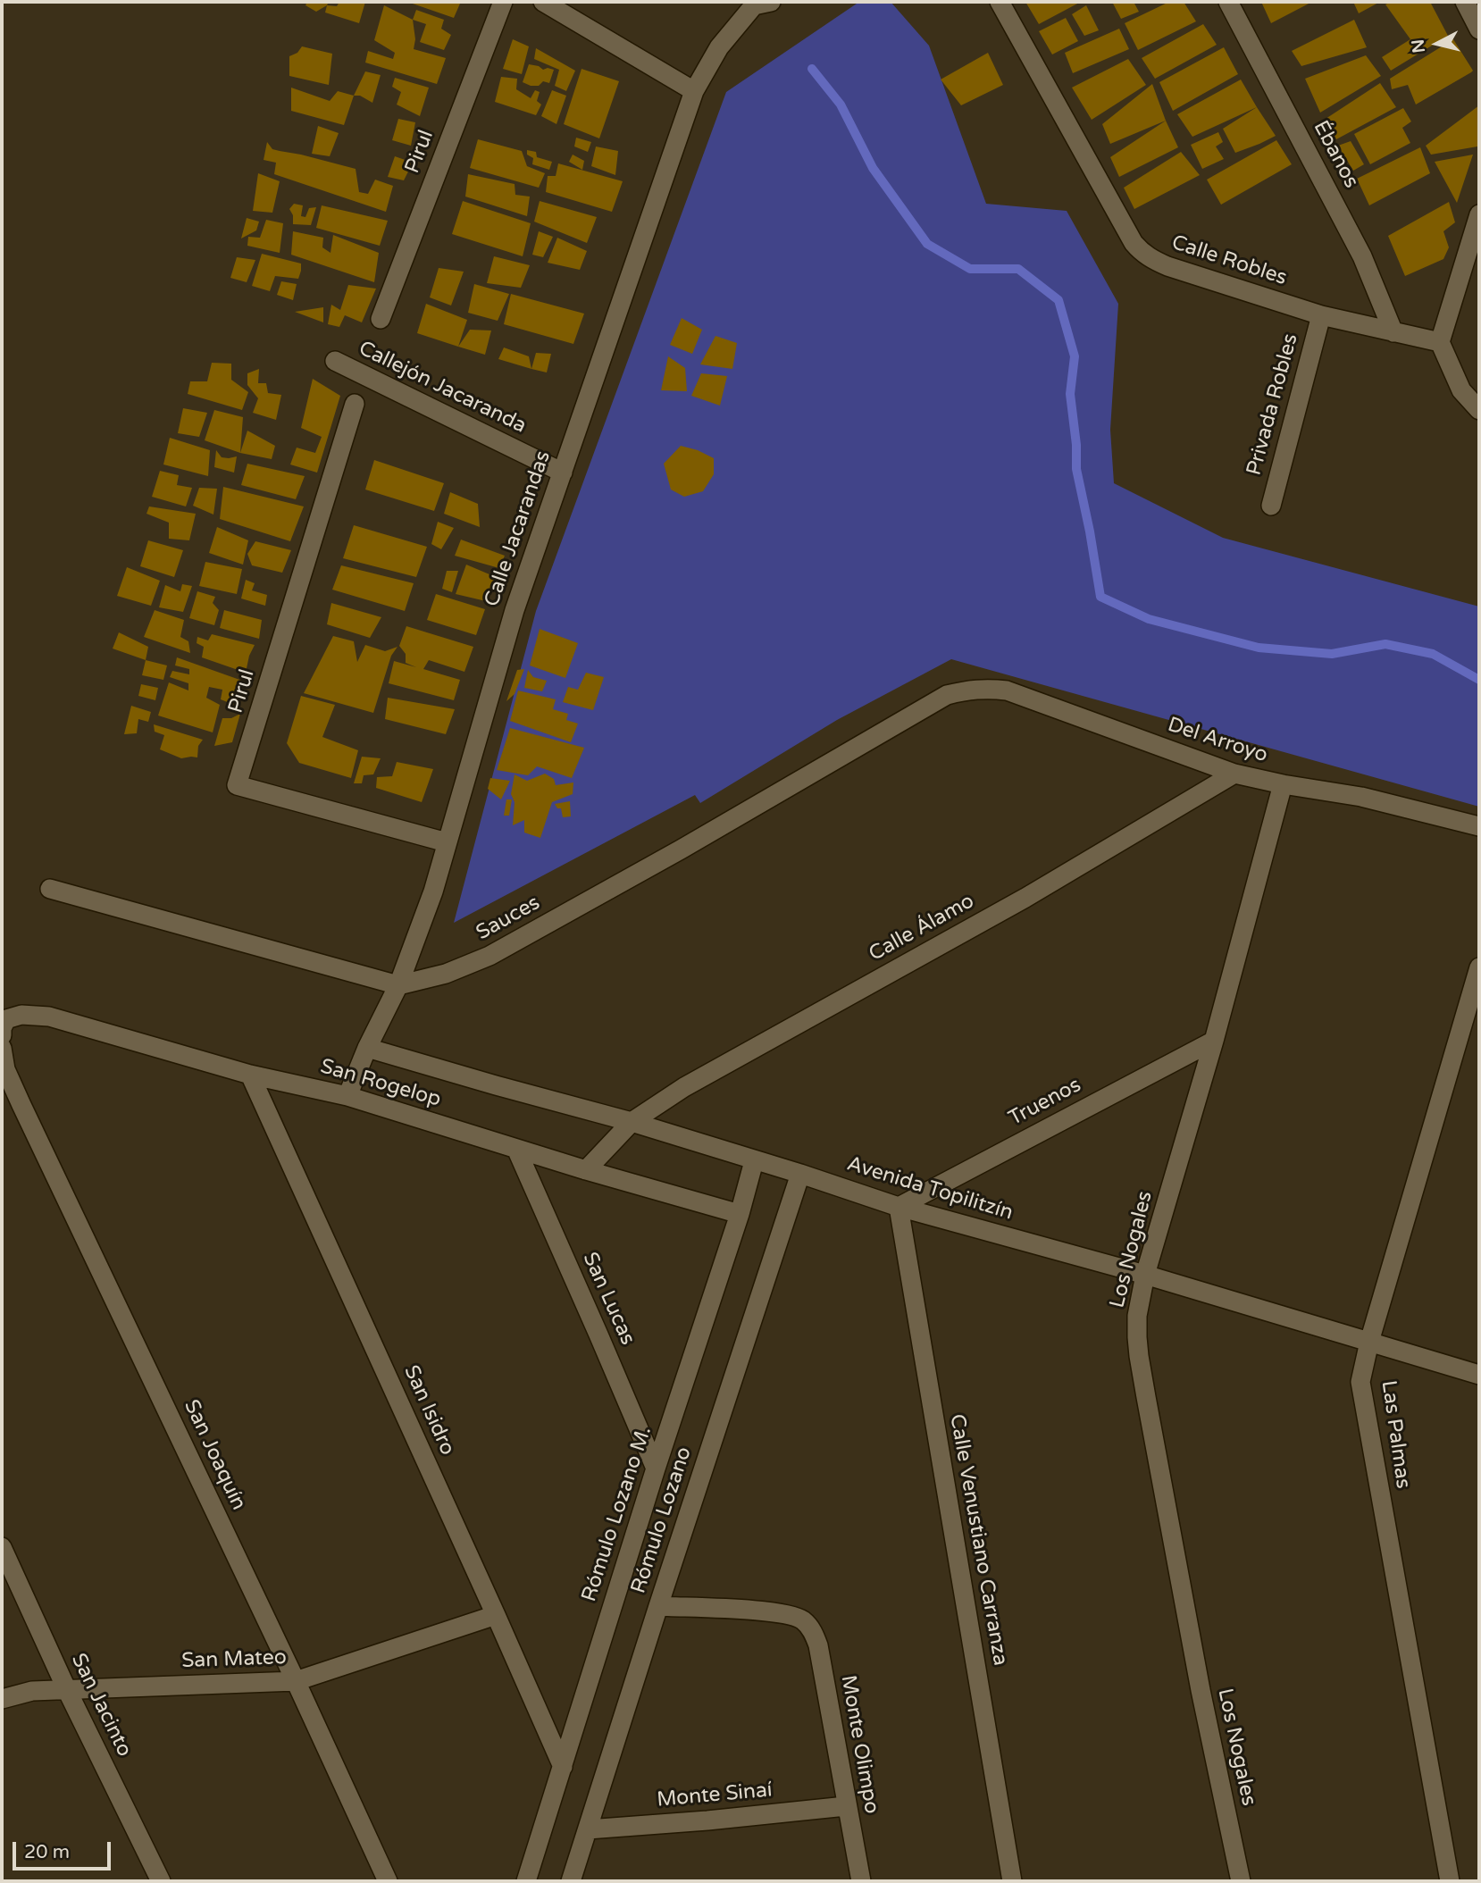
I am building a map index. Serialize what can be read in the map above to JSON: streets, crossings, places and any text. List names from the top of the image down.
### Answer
{
  "streets": {
    "street": [
      "Pirul",
      "Ébanos",
      "Calle Robles",
      "Callejón Jacaranda",
      "Privada Robles",
      "Calle Jacarandas",
      "Del Arroyo",
      "Sauces",
      "Calle Álamo",
      "San Rogelop",
      "Truenos",
      "Avenida Topilitzín",
      "Los Nogales",
      "San Lucas",
      "San Isidro",
      "Las Palmas",
      "San Joaquín",
      "Rómulo Lozano M.",
      "Rómulo Lozano",
      "Calle Venustiano Carranza",
      "San Mateo",
      "San Jacinto",
      "Monte Olimpo",
      "Monte Sinaí"
    ]
  },
  "crossings": [
    ["Pirul", "Calle Jacarandas"],
    ["Ébanos", "Calle Robles"],
    ["Calle Robles", "Privada Robles"],
    ["Callejón Jacaranda", "Calle Jacarandas"],
    ["Calle Jacarandas", "Sauces"],
    ["Calle Jacarandas", "San Rogelop"],
    ["Calle Jacarandas", "Avenida Topilitzín"],
    ["Del Arroyo", "Sauces"],
    ["Del Arroyo", "Calle Álamo"],
    ["Del Arroyo", "Los Nogales"],
    ["Calle Álamo", "San Rogelop"],
    ["Calle Álamo", "Avenida Topilitzín"],
    ["San Rogelop", "San Lucas"],
    ["San Rogelop", "San Isidro"],
    ["San Rogelop", "Rómulo Lozano M."],
    ["Truenos", "Avenida Topilitzín"],
    ["Truenos", "Los Nogales"],
    ["Truenos", "Calle Venustiano Carranza"],
    ["Avenida Topilitzín", "Los Nogales"],
    ["Avenida Topilitzín", "Las Palmas"],
    ["Avenida Topilitzín", "Rómulo Lozano M."],
    ["Avenida Topilitzín", "Rómulo Lozano"],
    ["Avenida Topilitzín", "Calle Venustiano Carranza"],
    ["San Lucas", "Rómulo Lozano M."],
    ["San Isidro", "Rómulo Lozano M."],
    ["San Isidro", "San Mateo"],
    ["San Joaquín", "San Mateo"],
    ["Rómulo Lozano", "Monte Olimpo"],
    ["Rómulo Lozano", "Monte Sinaí"],
    ["San Mateo", "San Jacinto"],
    ["Monte Olimpo", "Monte Sinaí"]
  ],
  "scale_bar": "20 m",
  "north": "left"
}
